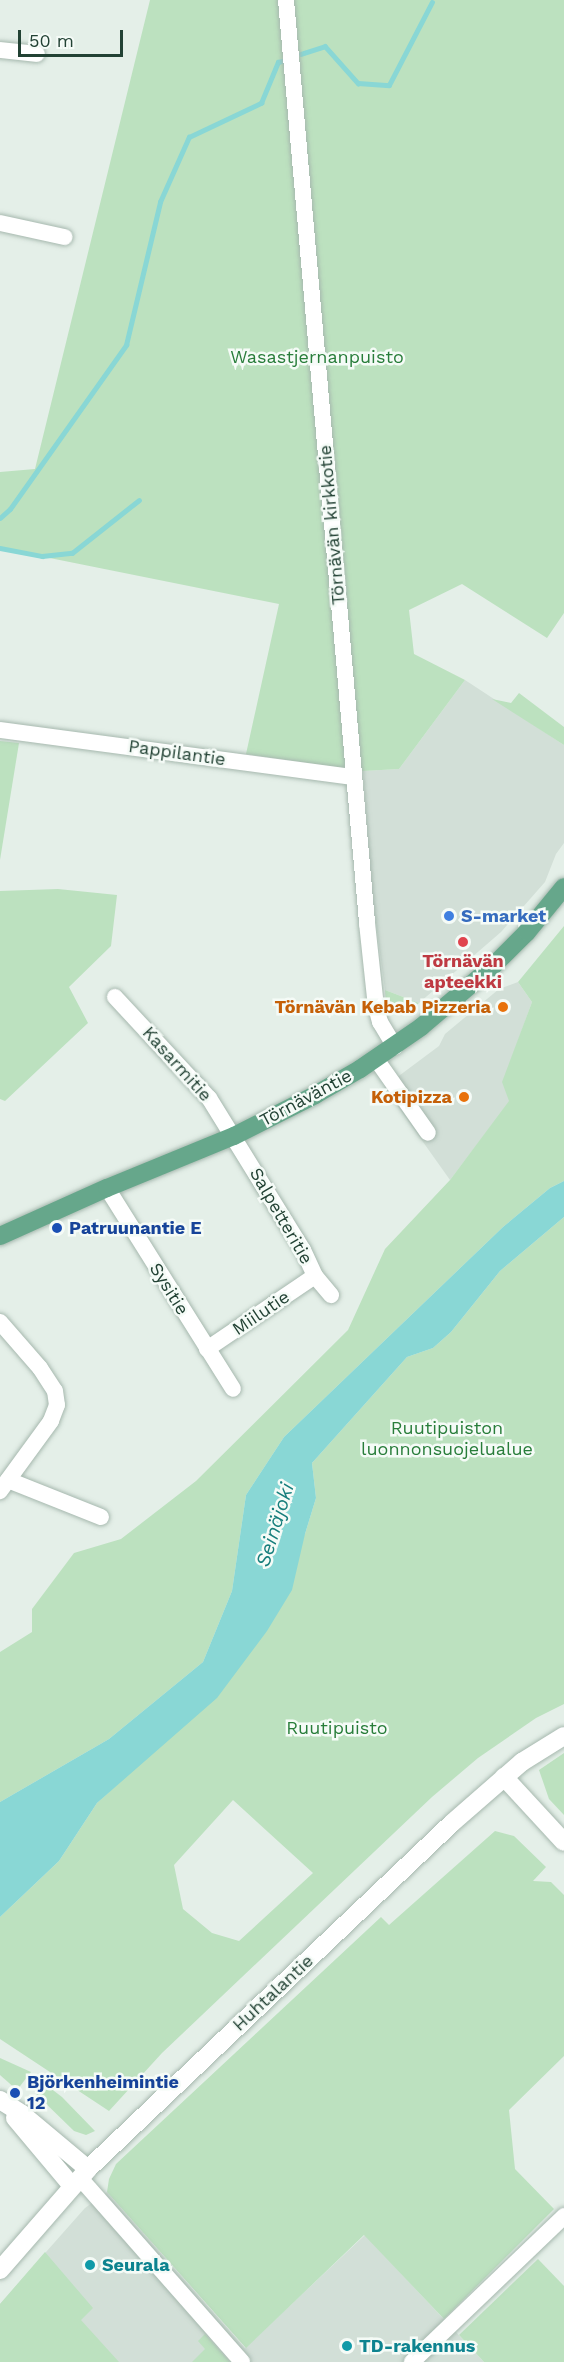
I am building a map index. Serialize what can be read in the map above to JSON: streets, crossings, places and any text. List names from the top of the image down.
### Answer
{
  "streets": {
    "main road": ["Törnäväntie", "Huhtalantie"],
    "street": [
      "Törnävän kirkkotie",
      "Pappilantie",
      "Kasarmitie",
      "Salpetteritie",
      "Sysitie",
      "Miilutie"
    ]
  },
  "crossings": [
    ["Törnävän kirkkotie", "Pappilantie"],
    ["Törnävän kirkkotie", "Törnäväntie"],
    ["Kasarmitie", "Törnäväntie"],
    ["Kasarmitie", "Salpetteritie"],
    ["Törnäväntie", "Salpetteritie"],
    ["Törnäväntie", "Sysitie"],
    ["Salpetteritie", "Miilutie"],
    ["Sysitie", "Miilutie"]
  ],
  "water": ["Seinäjoki"],
  "parks": ["Wasastjernanpuisto", "Ruutipuiston luonnonsuojelualue", "Ruutipuisto"],
  "places": [
    "S-market",
    "Törnävän apteekki",
    "Törnävän Kebab Pizzeria",
    "Kotipizza",
    "Patruunantie E",
    "Björkenheimintie 12",
    "Seurala",
    "TD-rakennus"
  ],
  "scale_bar": "50 m"
}
